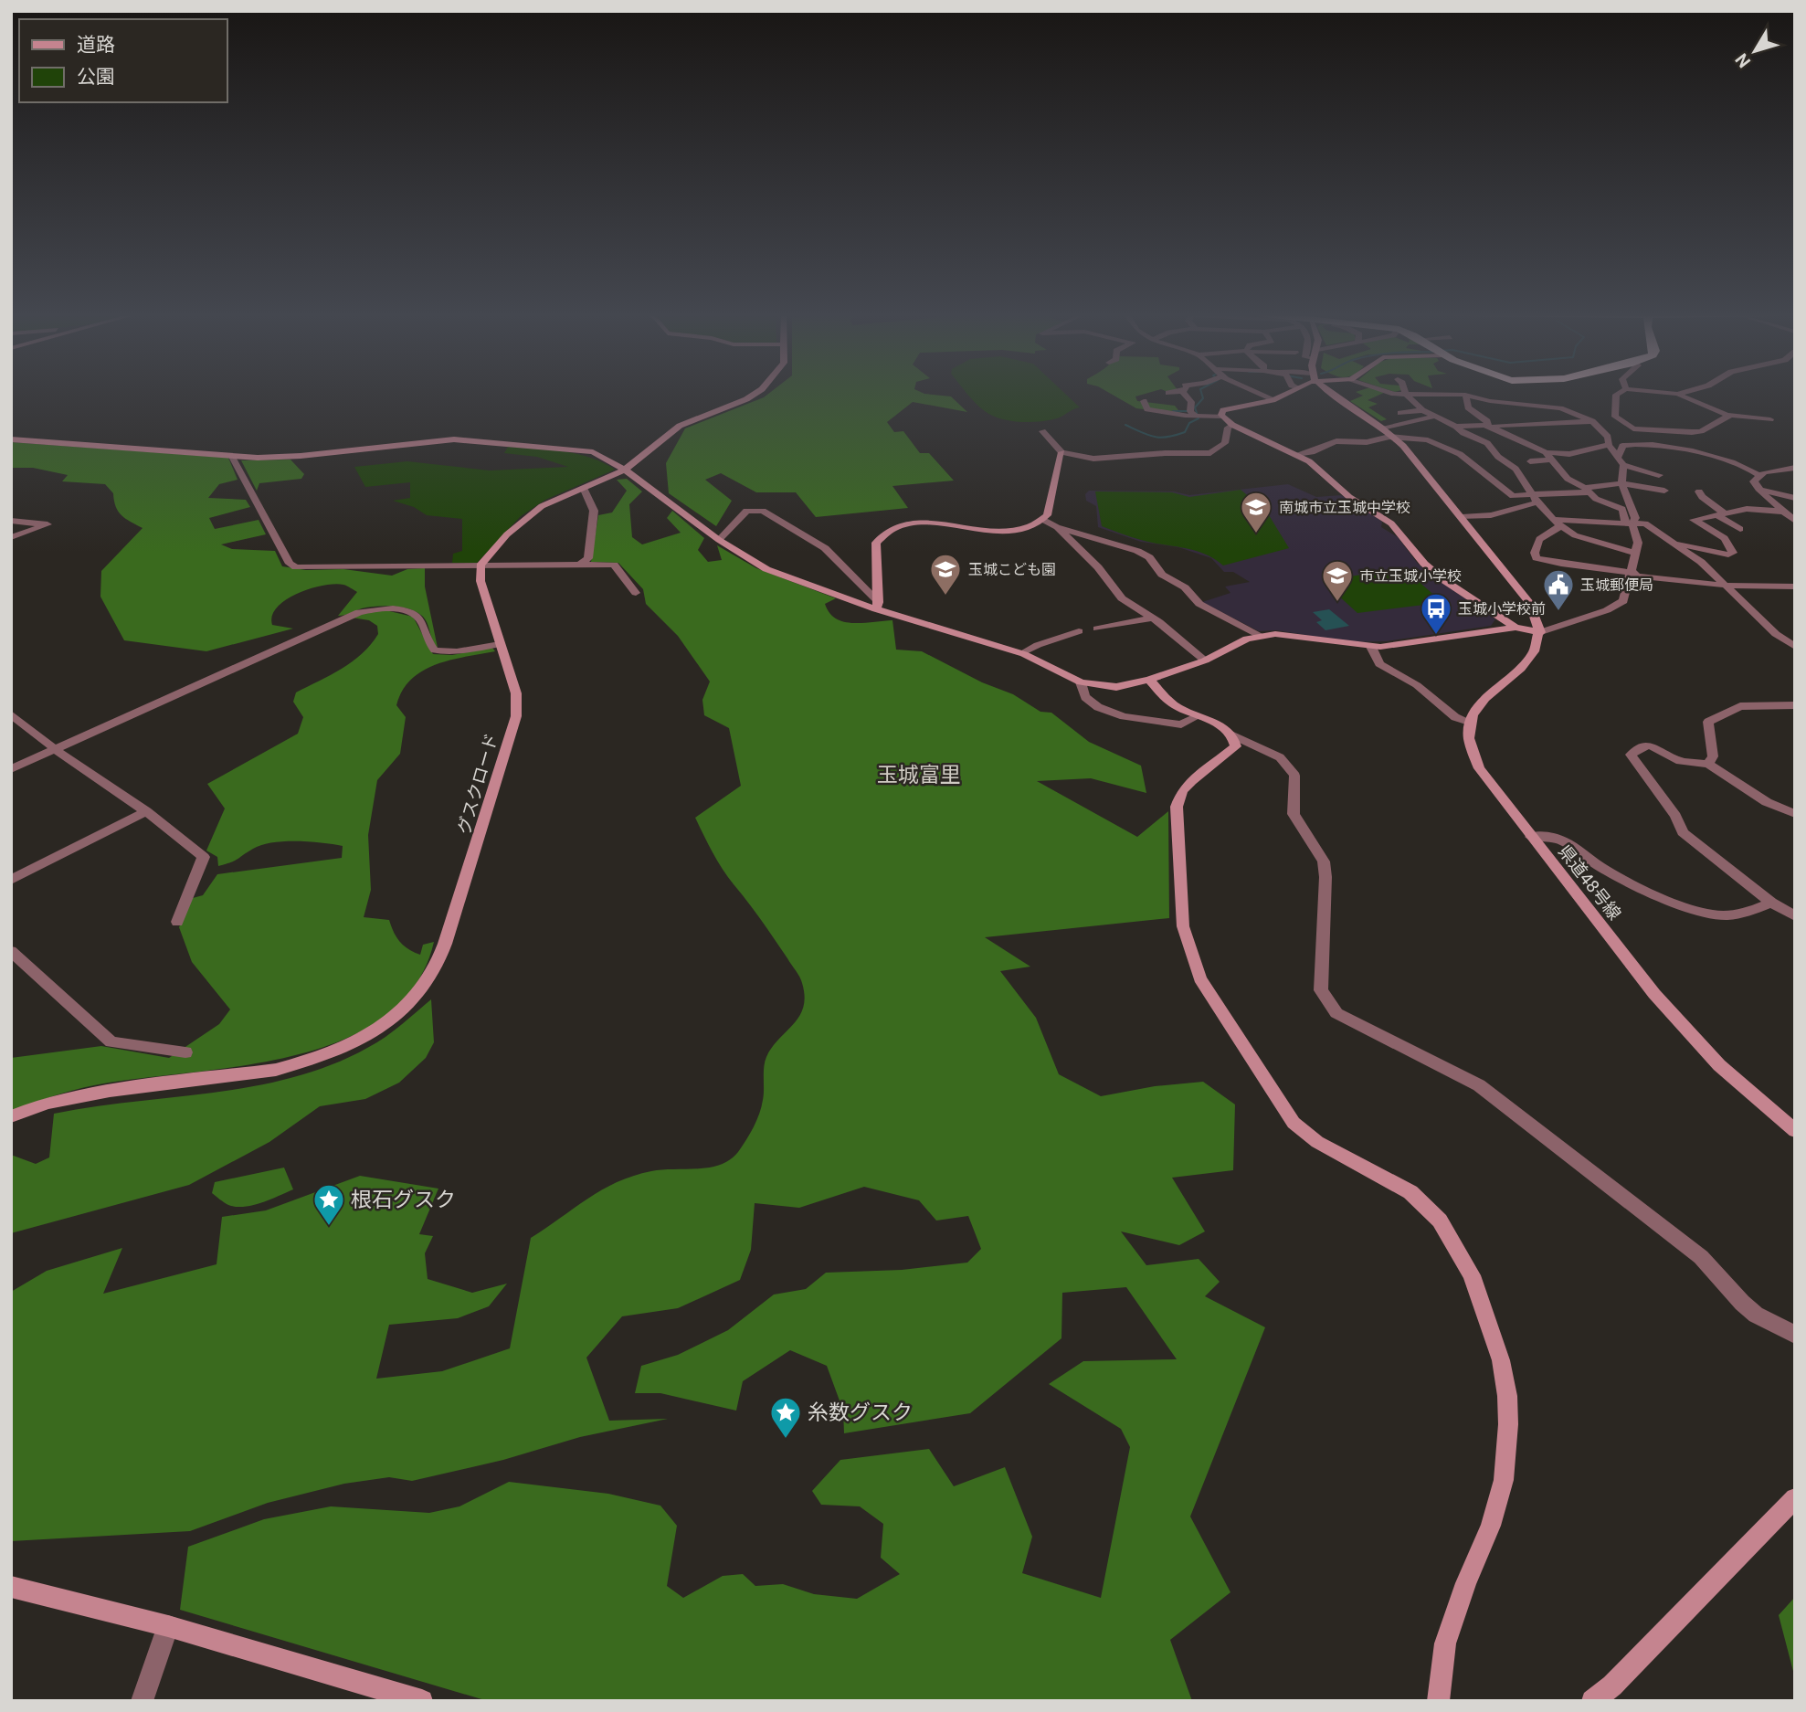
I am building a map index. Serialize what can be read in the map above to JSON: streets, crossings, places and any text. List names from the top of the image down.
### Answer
{
  "streets": {
    "street": ["グスクロード", "県道48号線"]
  },
  "districts": ["玉城富里"],
  "places": {
    "school or university": ["南城市立玉城中学校", "玉城こども園", "市立玉城小学校"],
    "public building": ["玉城郵便局"],
    "bus stop": ["玉城小学校前"],
    "place": ["根石グスク", "糸数グスク"]
  },
  "legend": ["道路", "公園"],
  "north": "bottom left"
}
